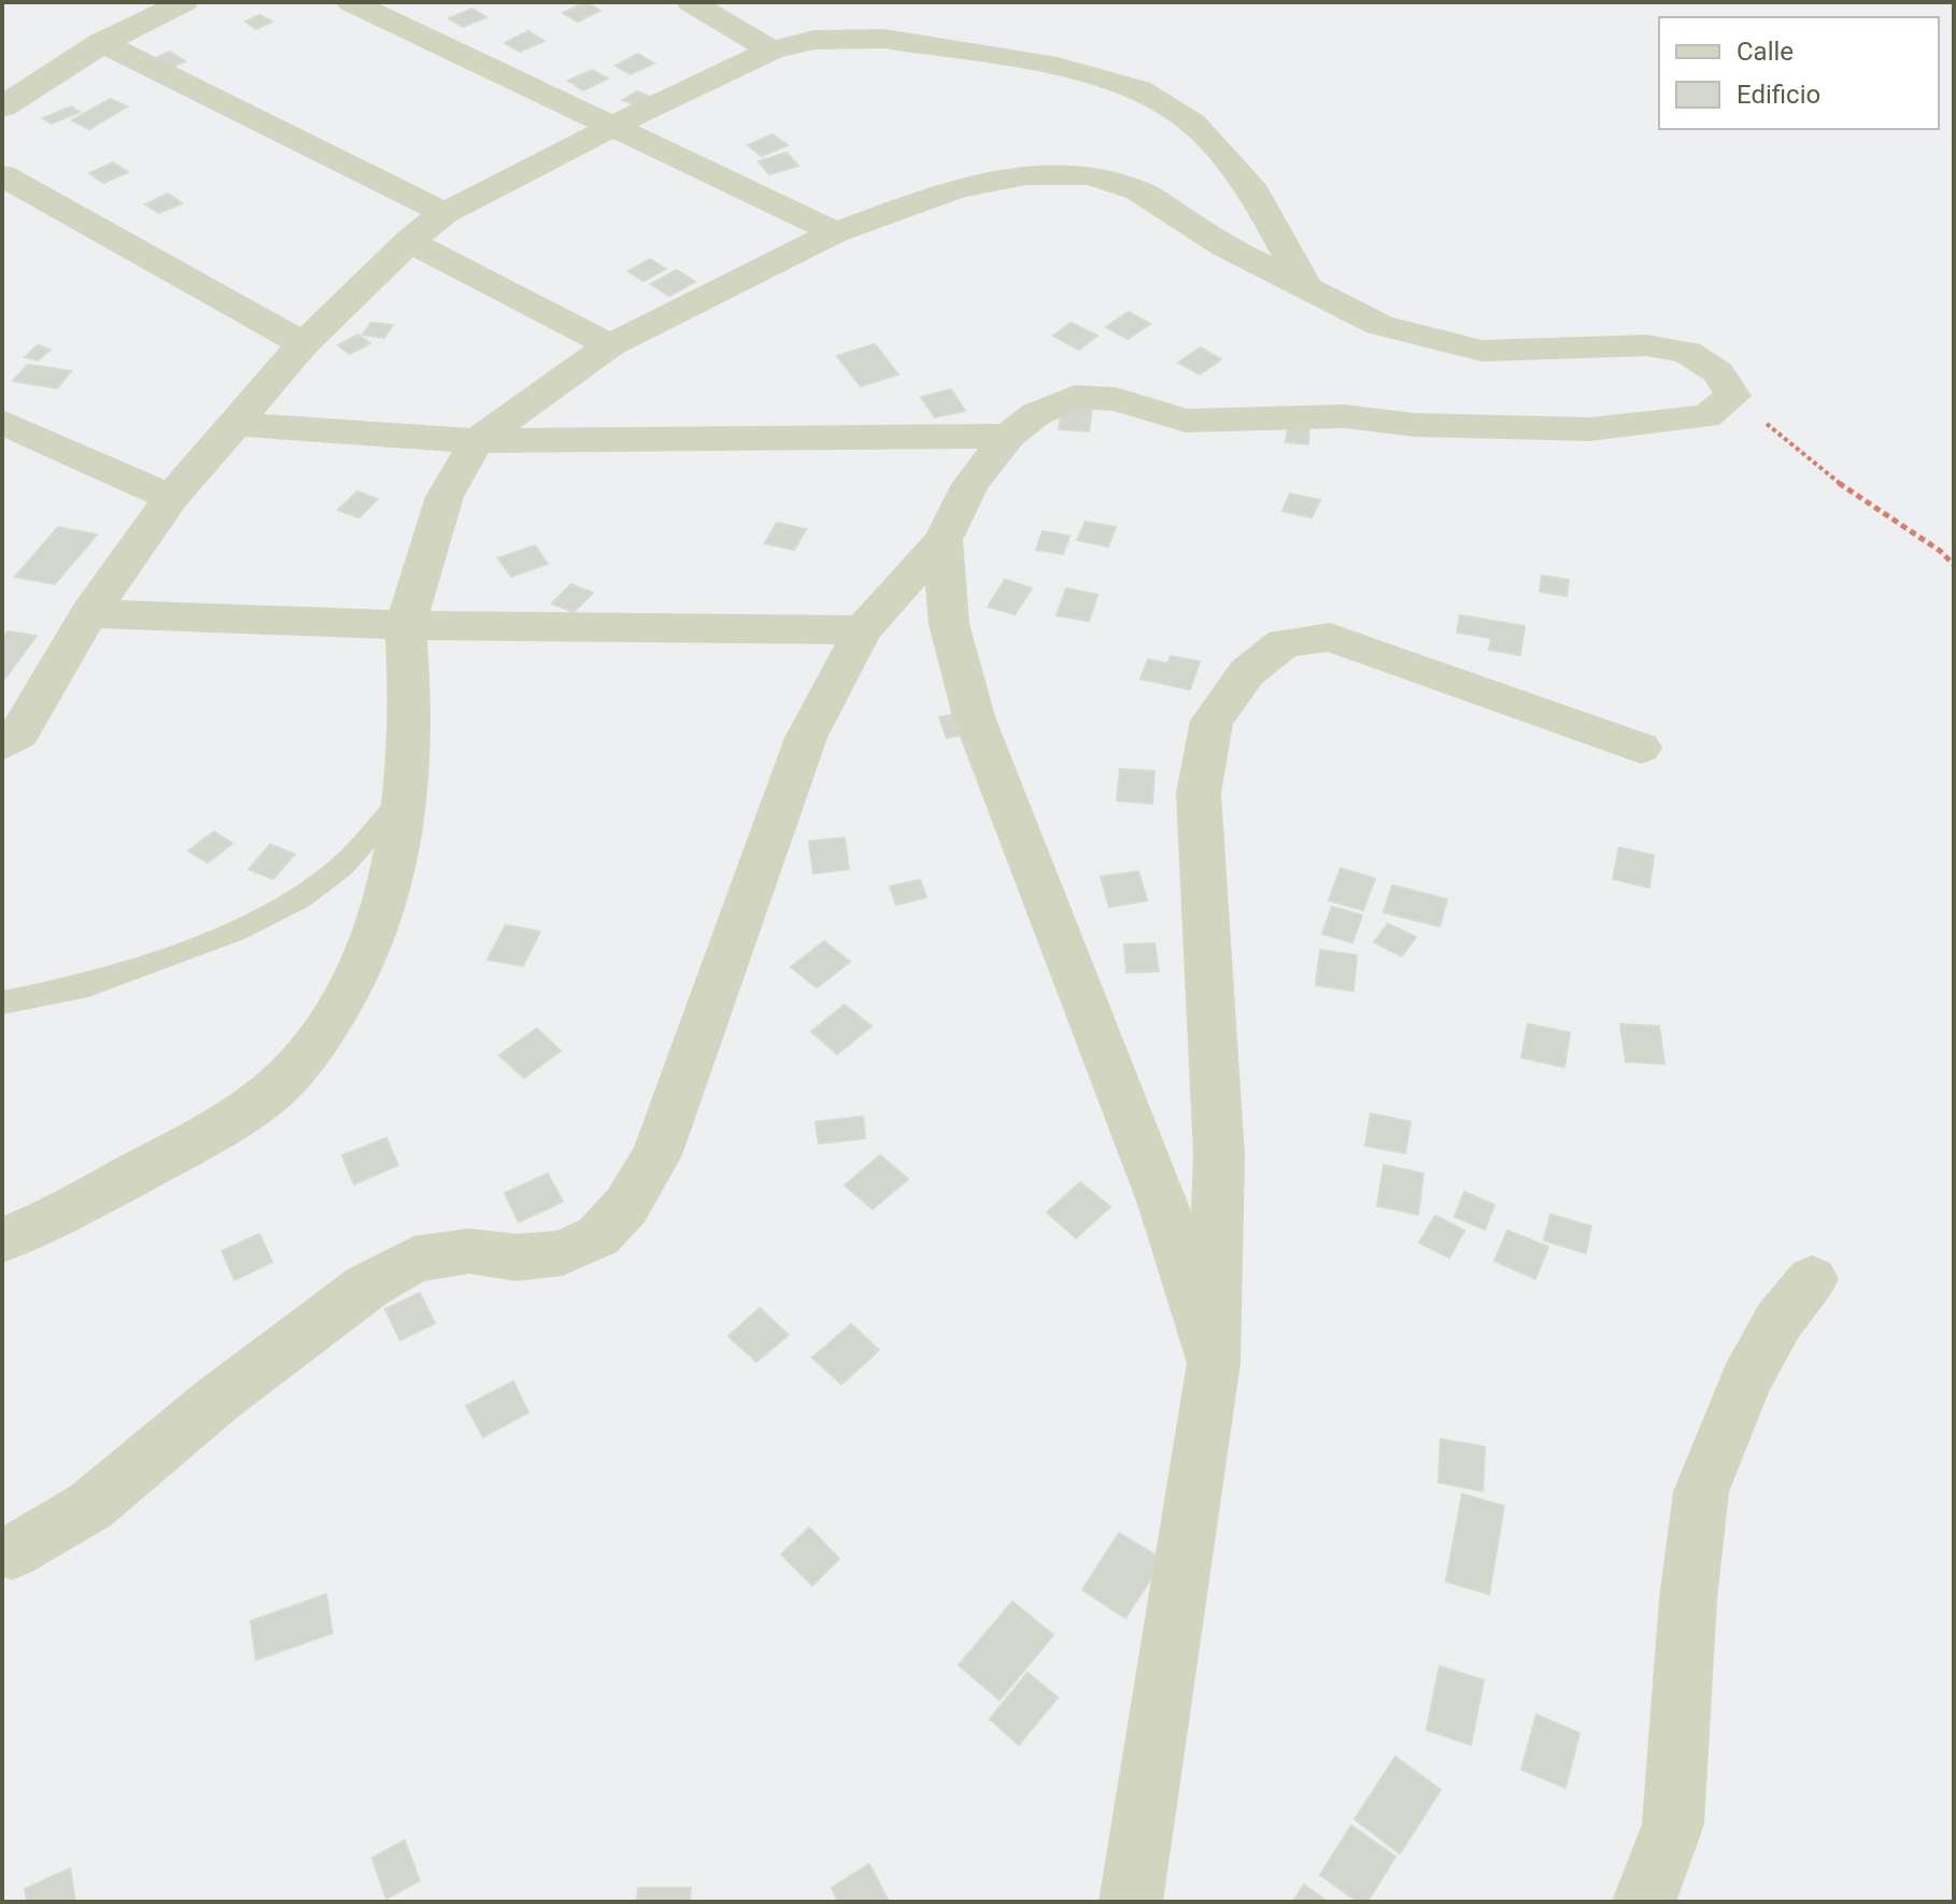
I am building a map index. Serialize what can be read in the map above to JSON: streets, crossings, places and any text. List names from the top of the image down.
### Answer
{
  "legend": ["Calle", "Edificio"]
}
